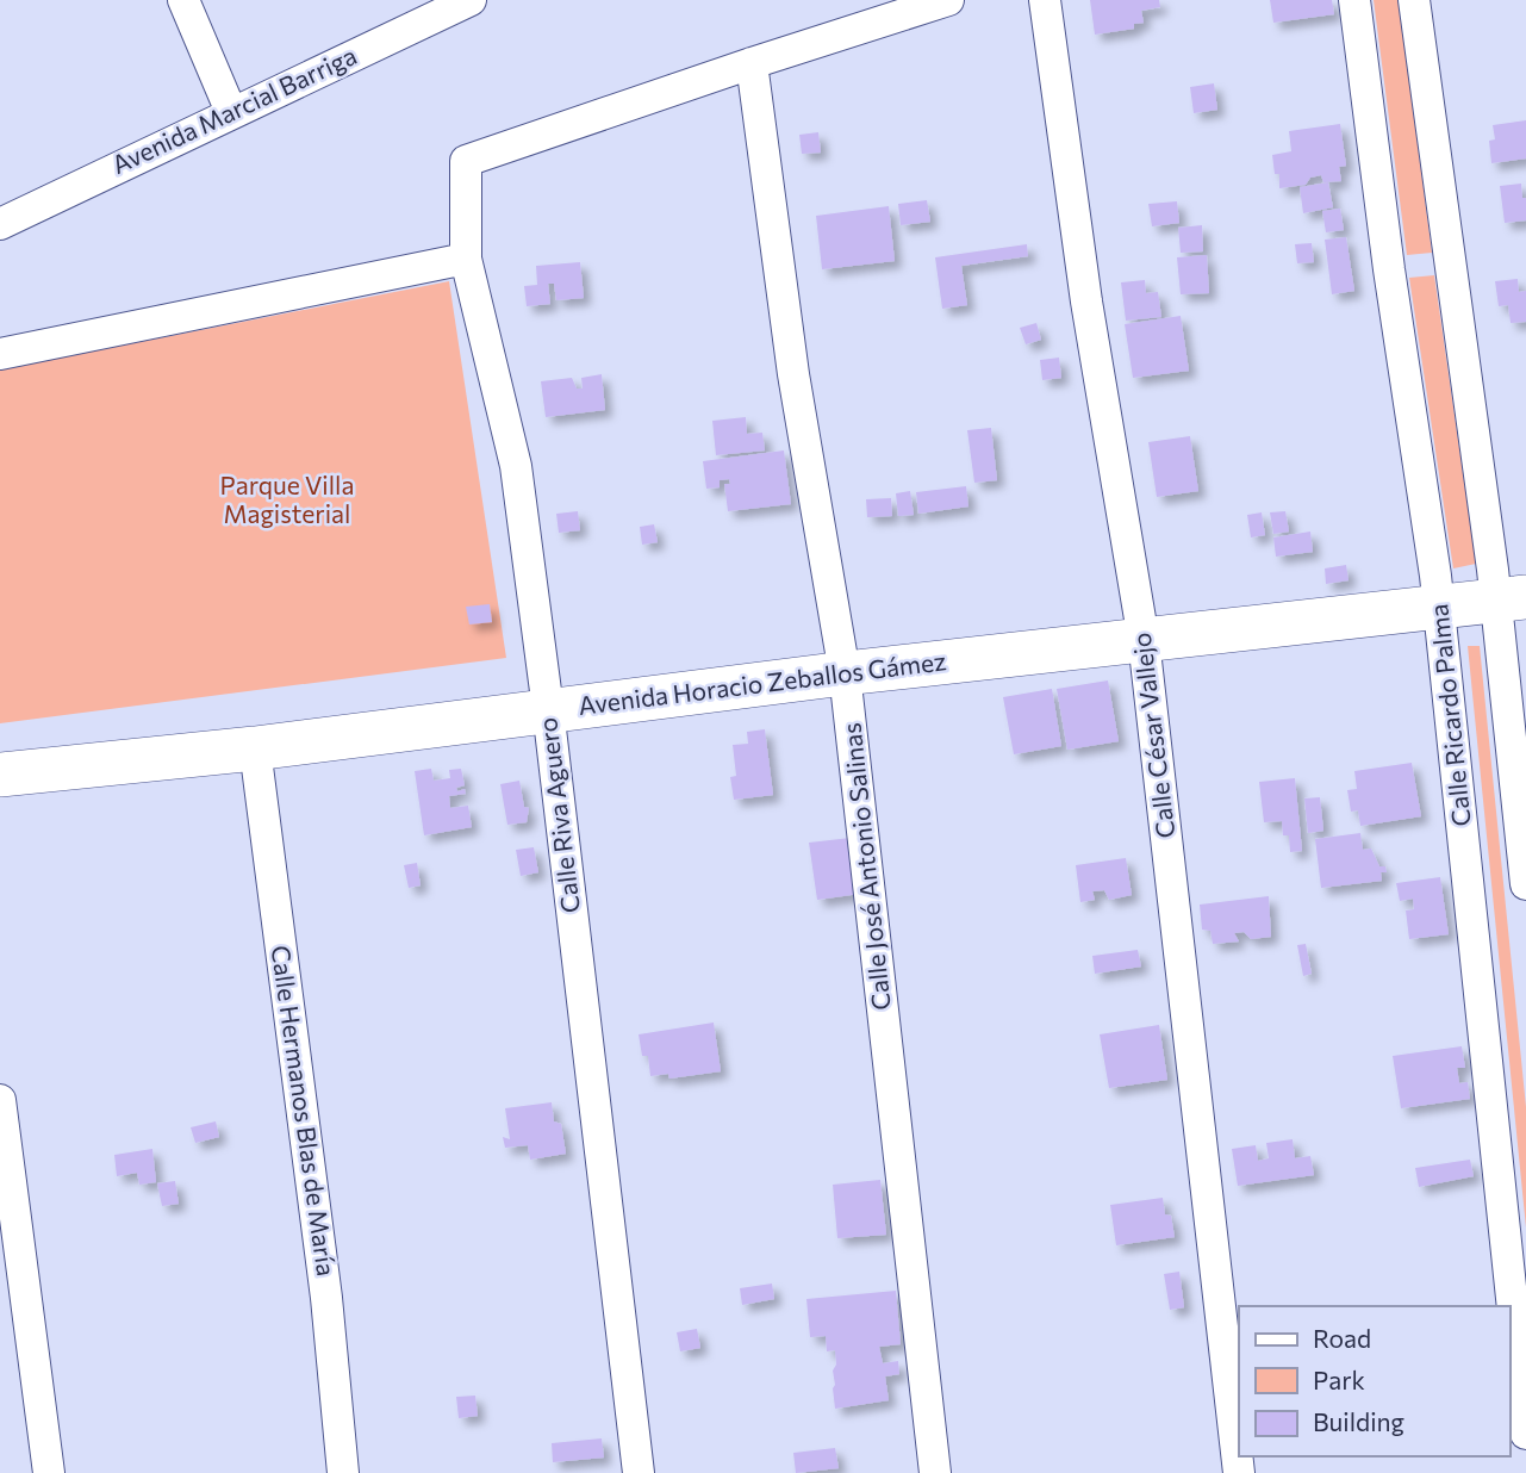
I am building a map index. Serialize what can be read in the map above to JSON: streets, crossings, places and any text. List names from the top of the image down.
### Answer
{
  "streets": {
    "main road": ["Avenida Horacio Zeballos Gámez"],
    "street": [
      "Avenida Marcial Barriga",
      "Calle Ricardo Palma",
      "Calle César Vallejo",
      "Calle Riva Aguero",
      "Calle José Antonio Salinas",
      "Calle Hermanos Blas de María"
    ]
  },
  "crossings": [
    ["Avenida Horacio Zeballos Gámez", "Calle Ricardo Palma"],
    ["Avenida Horacio Zeballos Gámez", "Calle César Vallejo"],
    ["Avenida Horacio Zeballos Gámez", "Calle Riva Aguero"],
    ["Avenida Horacio Zeballos Gámez", "Calle José Antonio Salinas"],
    ["Avenida Horacio Zeballos Gámez", "Calle Hermanos Blas de María"],
    ["Calle Riva Aguero", "Calle José Antonio Salinas"]
  ],
  "parks": ["Parque Villa Magisterial"],
  "legend": ["Road", "Park", "Building"]
}
